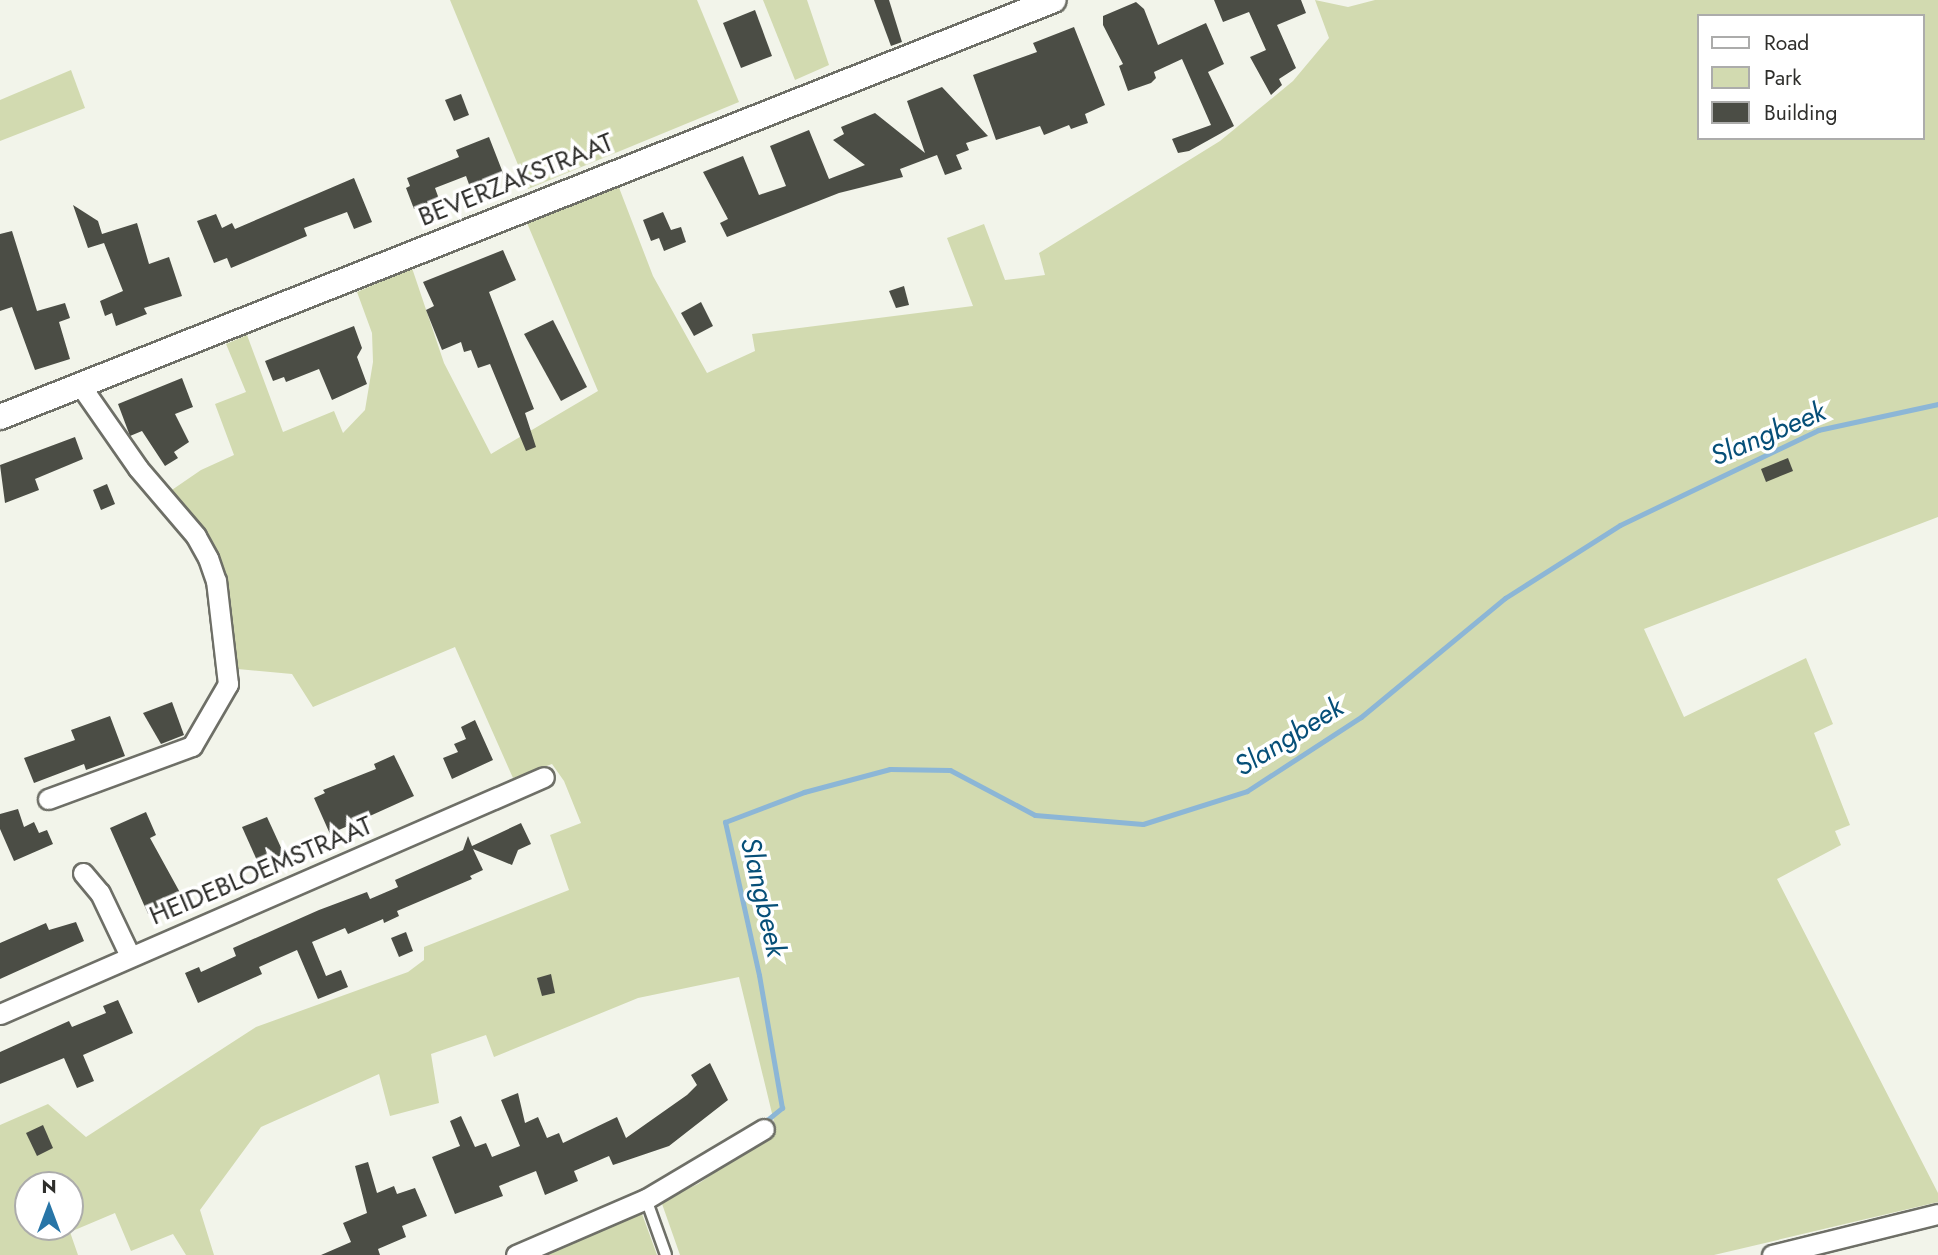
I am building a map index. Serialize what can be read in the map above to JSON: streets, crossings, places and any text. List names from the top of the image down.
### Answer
{
  "streets": {
    "street": ["BEVERZAKSTRAAT", "HEIDEBLOEMSTRAAT"]
  },
  "water": ["Slangbeek"],
  "legend": ["Road", "Park", "Building"],
  "north": "top"
}
